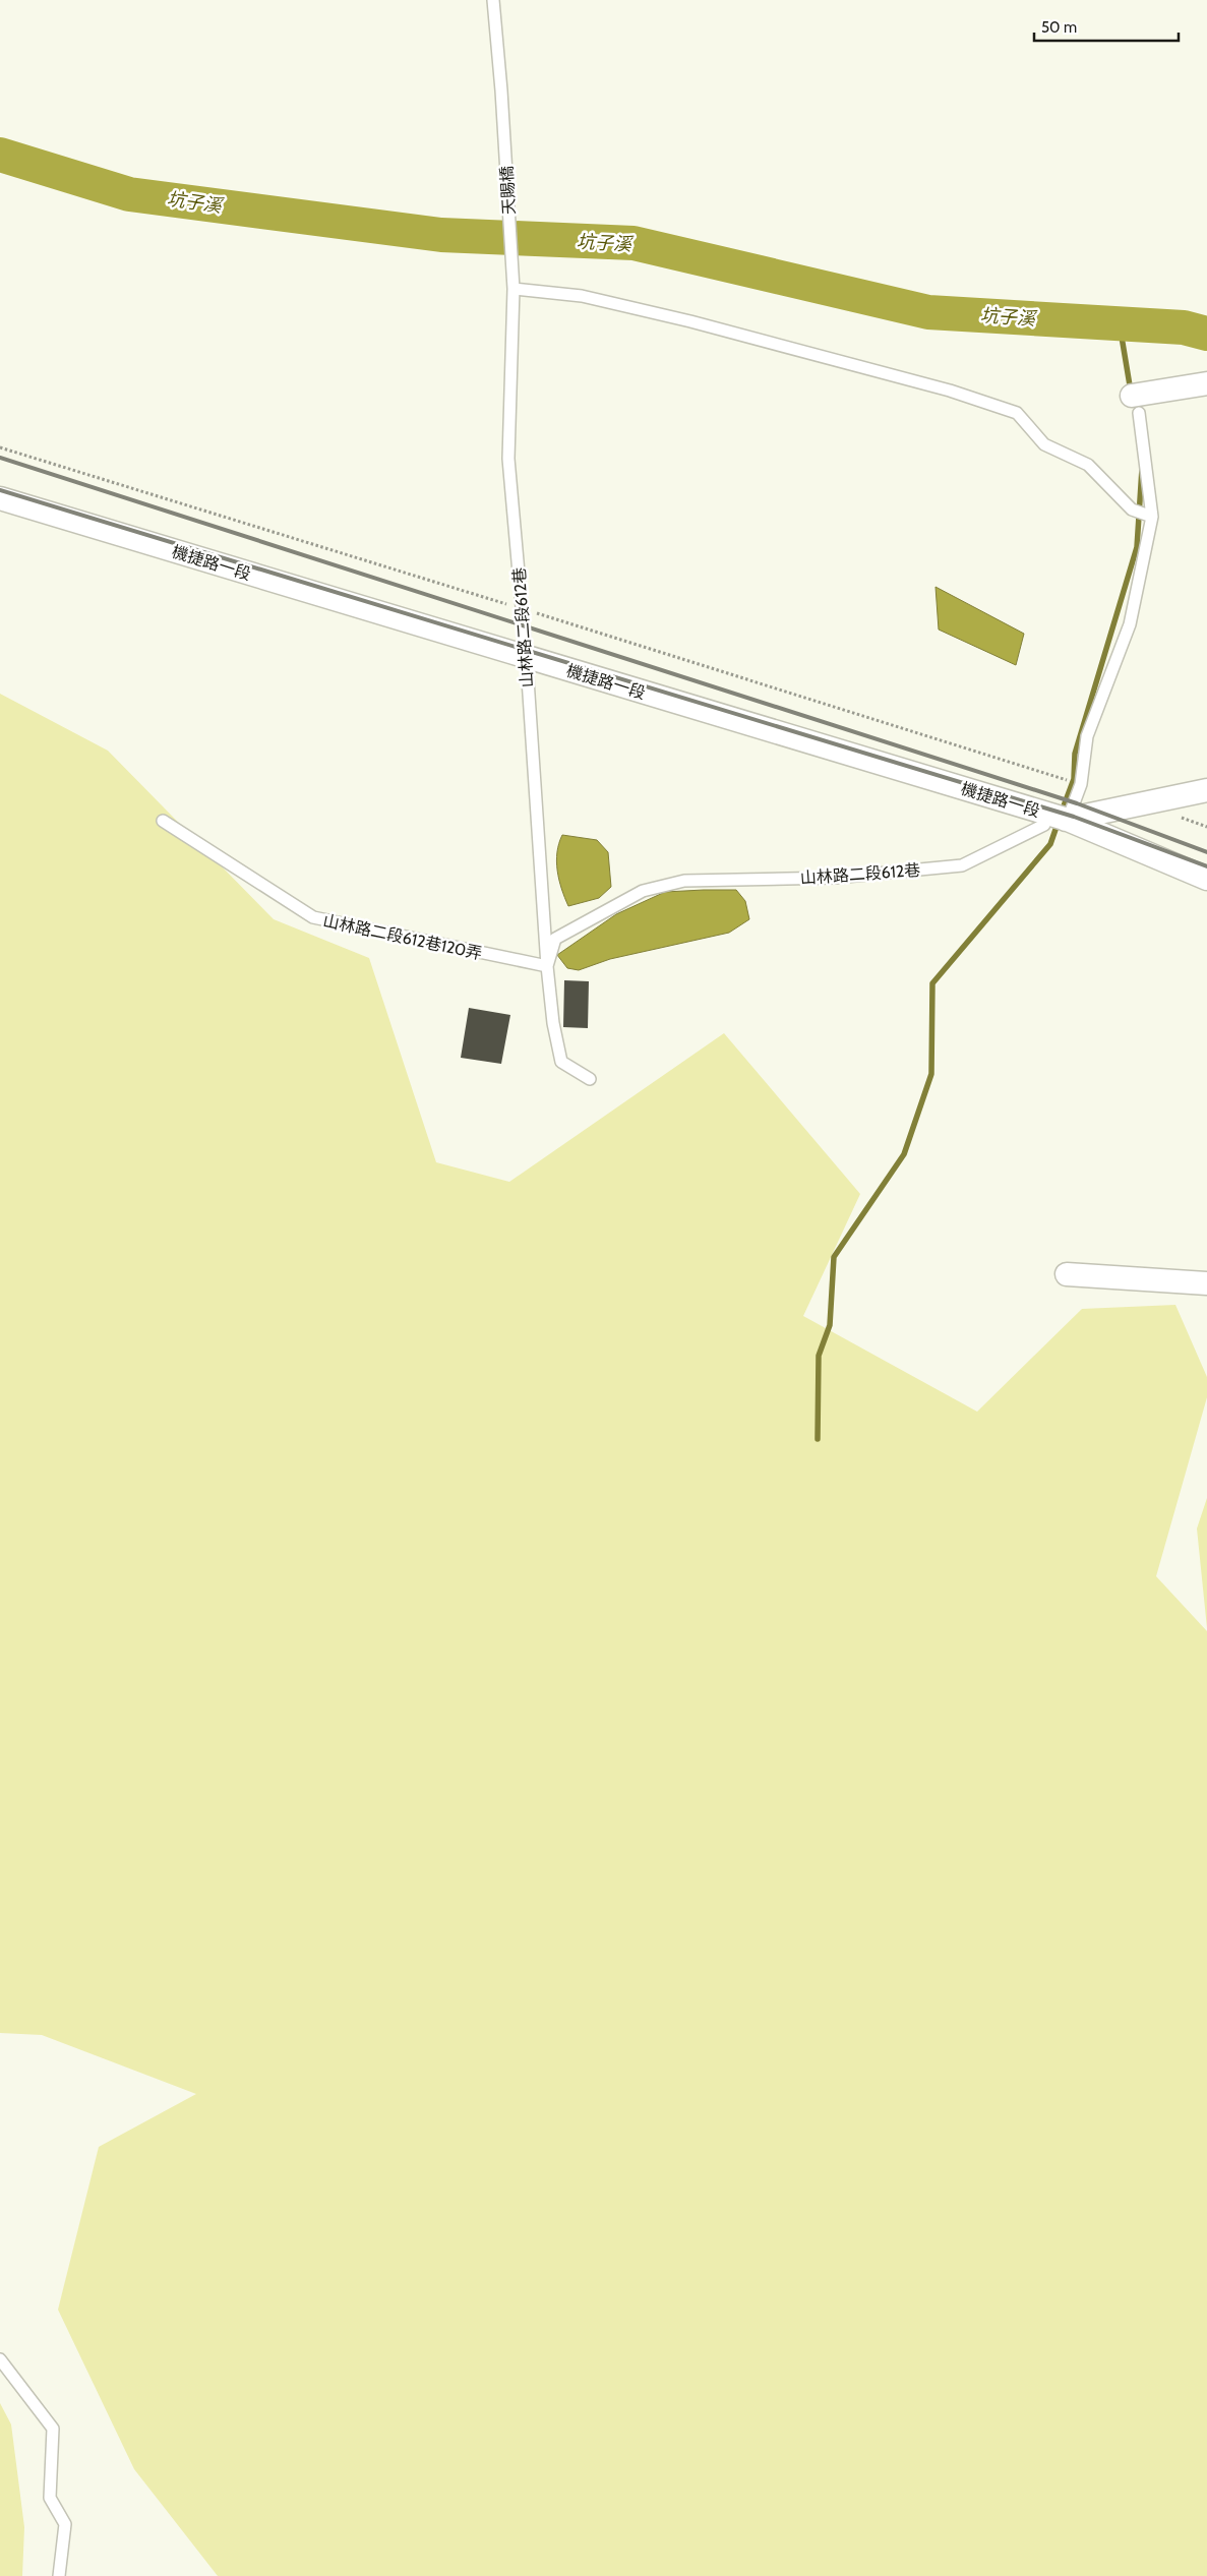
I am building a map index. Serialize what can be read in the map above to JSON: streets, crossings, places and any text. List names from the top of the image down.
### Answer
{
  "streets": {
    "street": ["機捷路一段", "山林路二段612巷"],
    "lane": ["天賜橋", "山林路二段612巷120弄"]
  },
  "crossings": [
    ["天賜橋", "山林路二段612巷"],
    ["機捷路一段", "山林路二段612巷"],
    ["山林路二段612巷", "山林路二段612巷120弄"]
  ],
  "water": ["坑子溪"],
  "scale_bar": "50 m"
}
